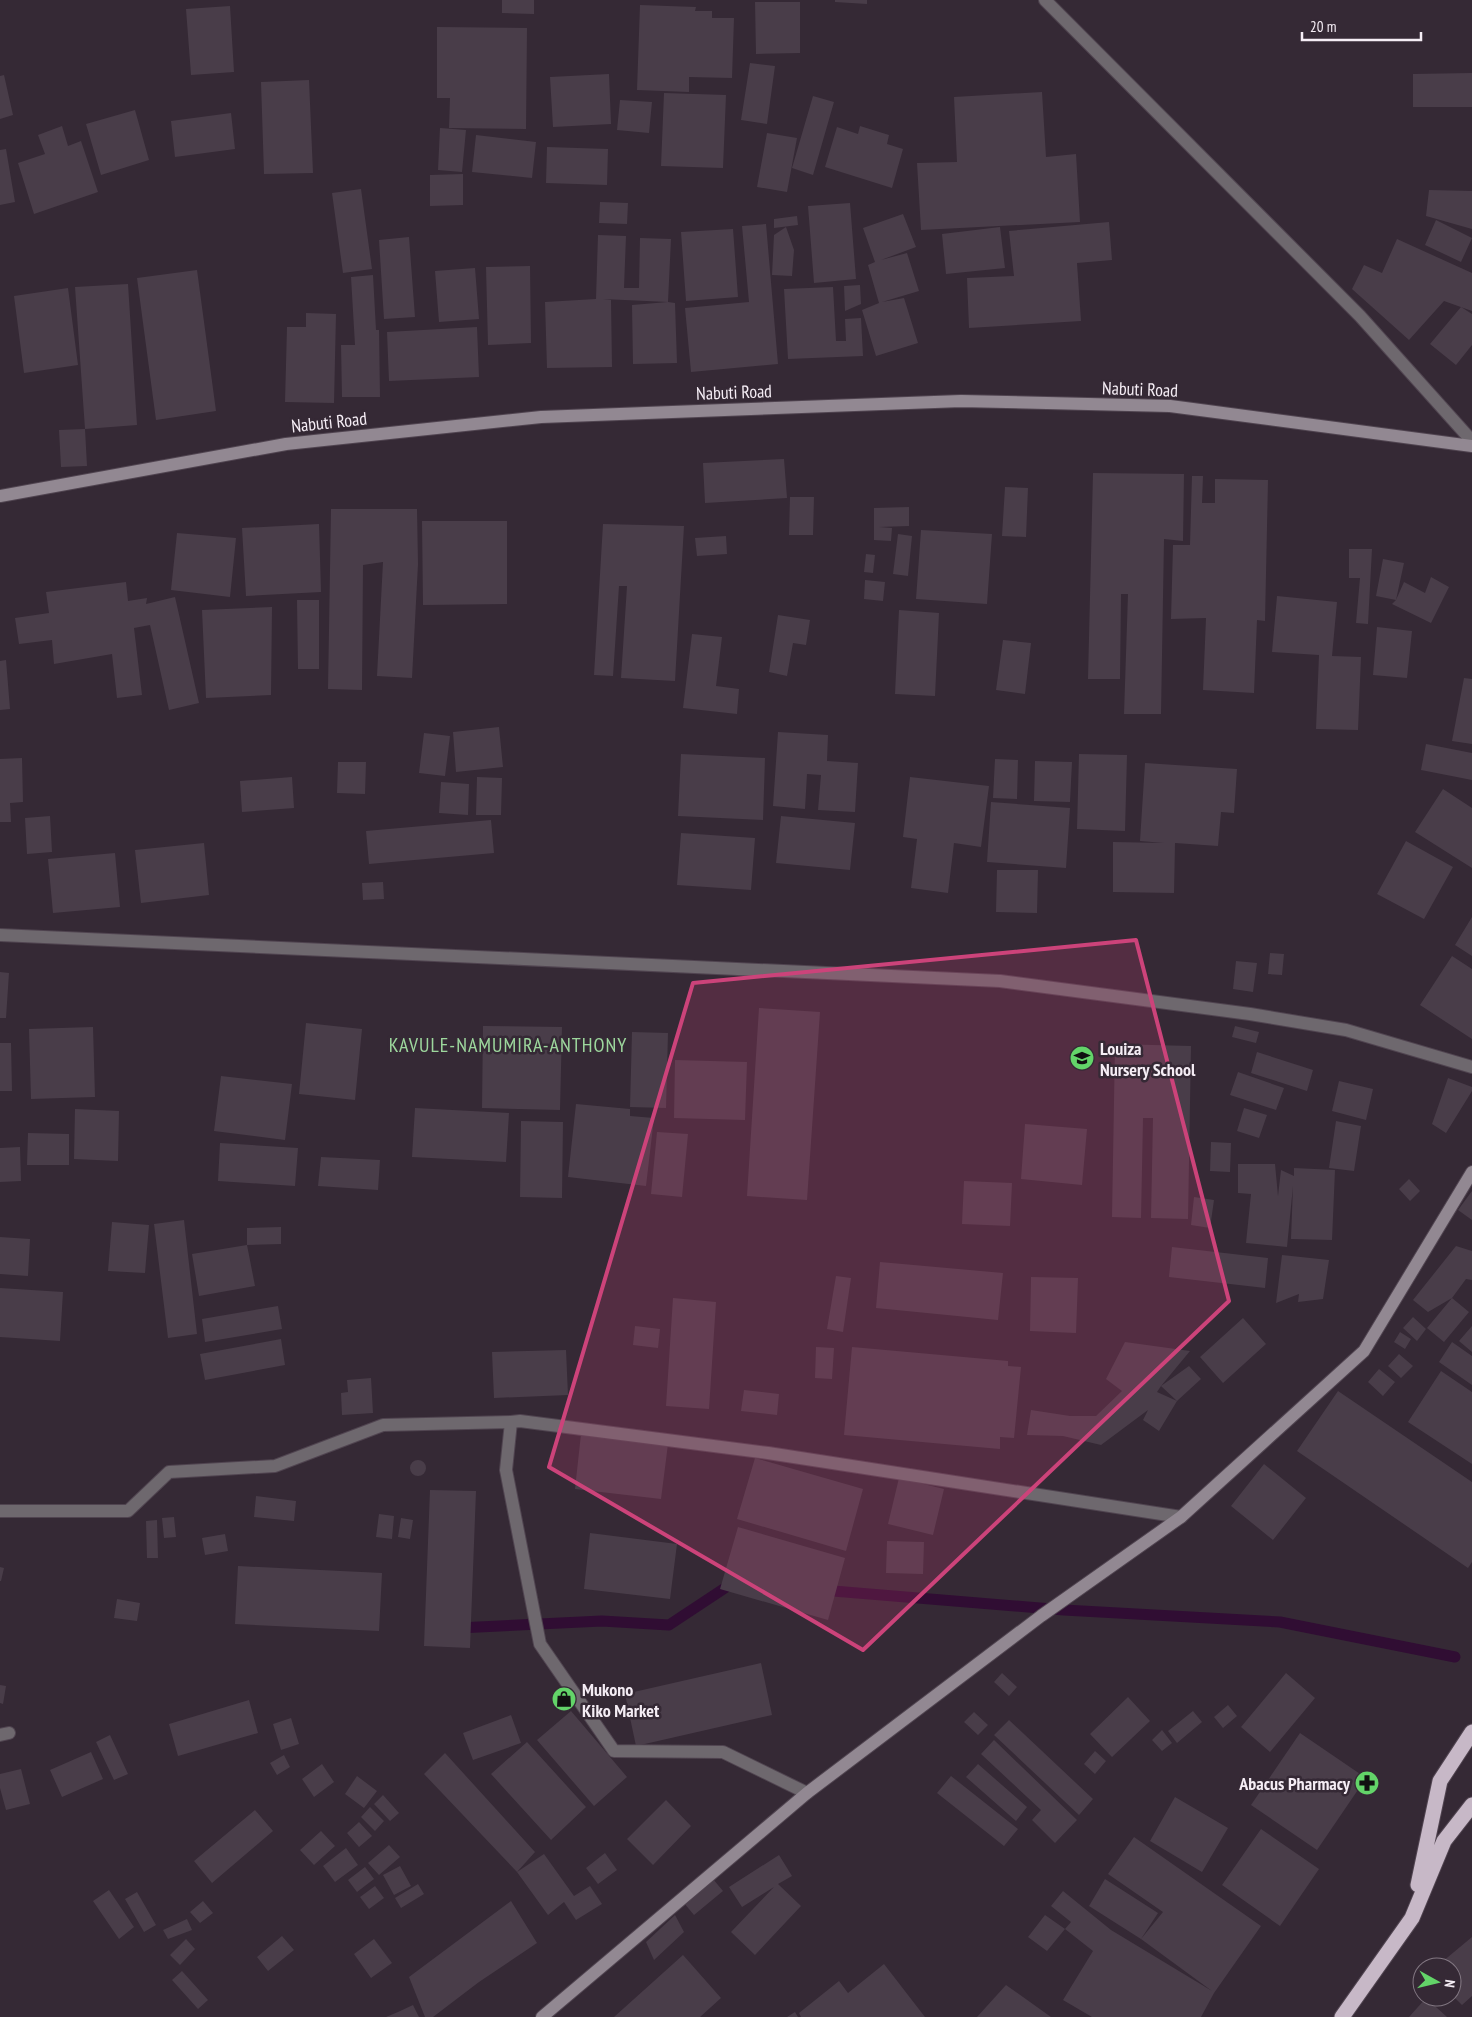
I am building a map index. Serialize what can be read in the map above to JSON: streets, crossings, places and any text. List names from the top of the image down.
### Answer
{
  "streets": {
    "street": ["Nabuti Road"]
  },
  "districts": ["KAVULE-NAMUMIRA-ANTHONY"],
  "places": {
    "school or university": ["Louiza Nursery School"],
    "shop": ["Mukono Kiko Market"],
    "pharmacy": ["Abacus Pharmacy"]
  },
  "scale_bar": "20 m",
  "north": "right"
}
